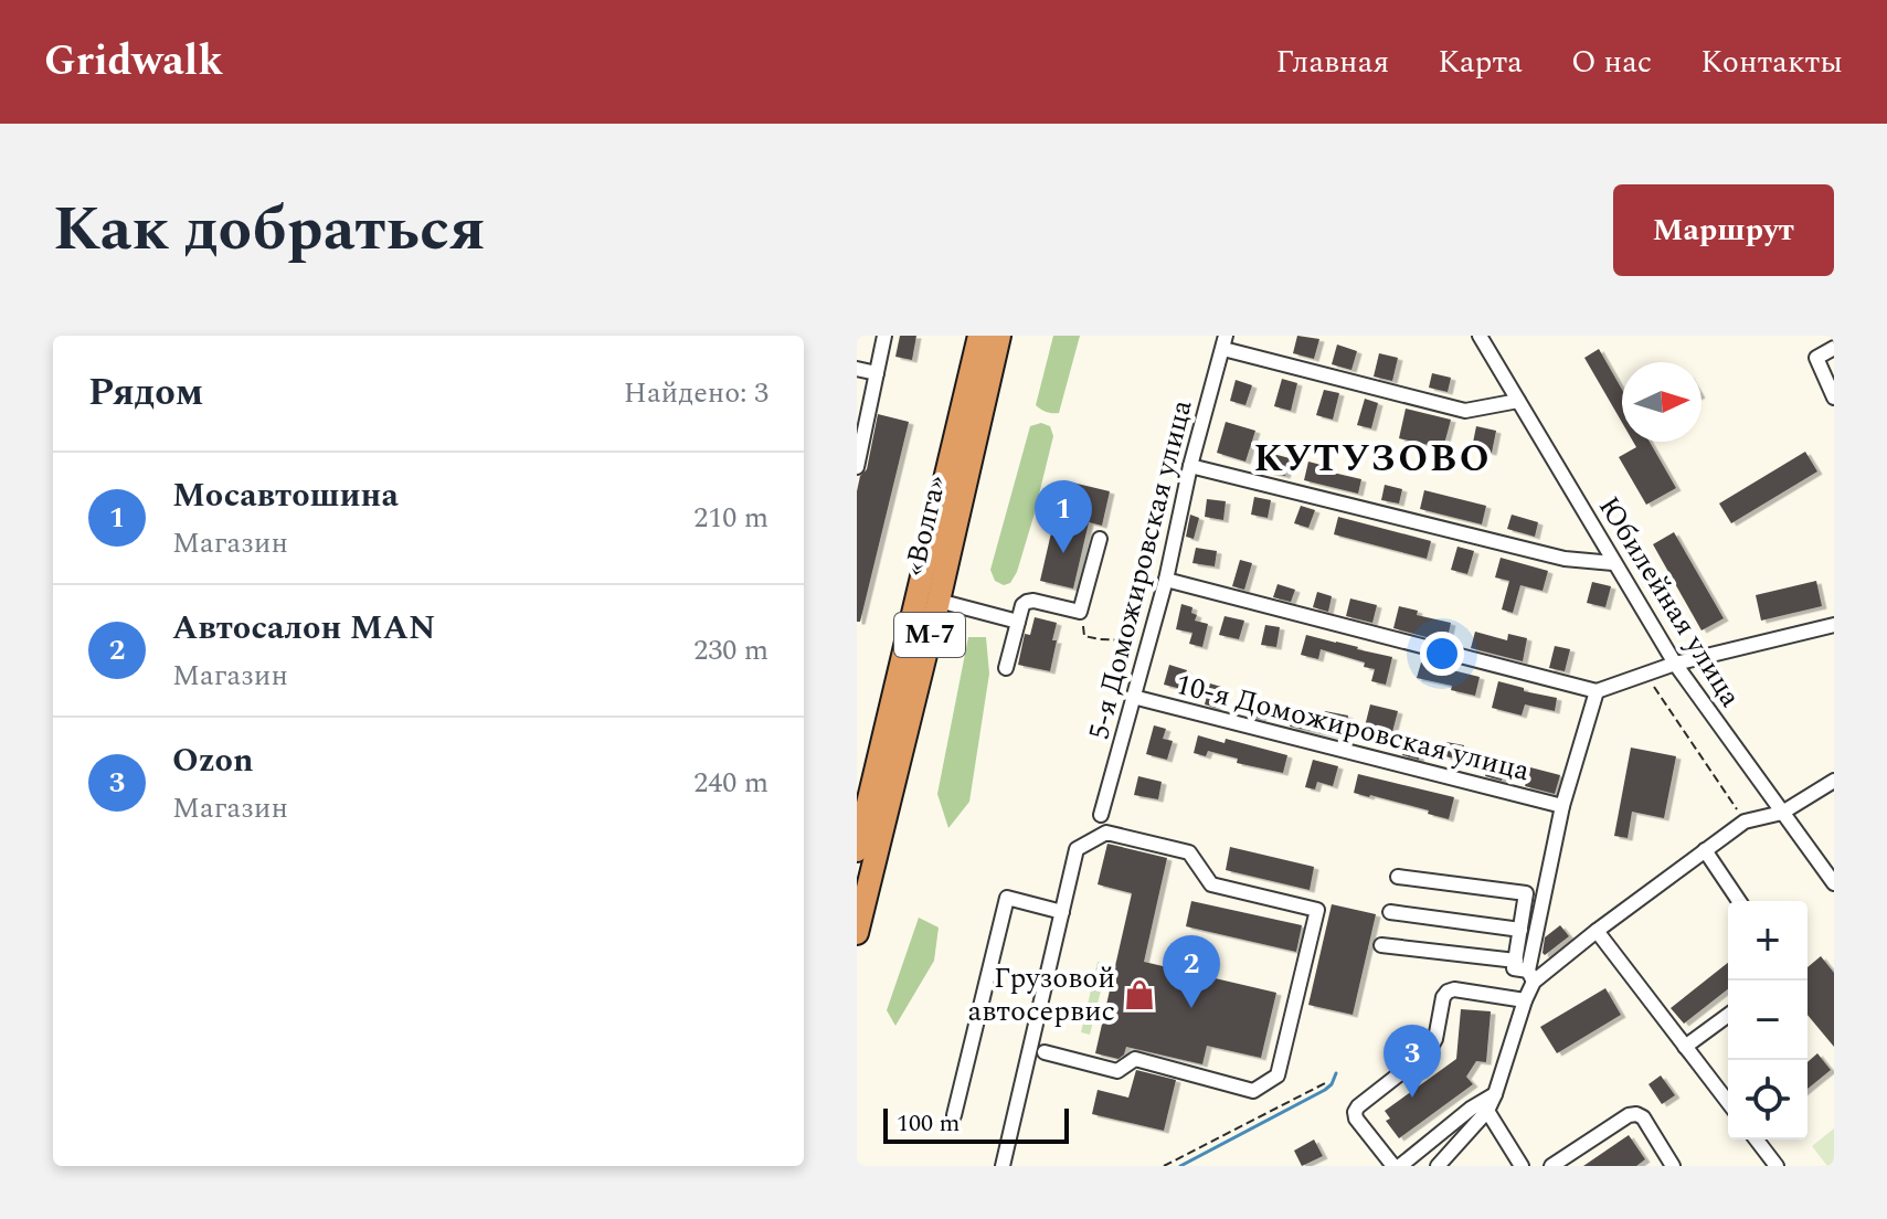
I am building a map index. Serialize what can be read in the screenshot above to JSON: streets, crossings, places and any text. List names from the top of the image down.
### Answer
{
  "streets": {
    "highway": ["«Волга»", "М-7"],
    "street": ["5-я Доможировская улица", "Юбилейная улица", "10-я Доможировская улица"]
  },
  "crossings": [
    ["5-я Доможировская улица", "10-я Доможировская улица"]
  ],
  "districts": ["КУТУЗОВО"],
  "places": {
    "shop": ["Грузовой автосервис"]
  },
  "scale_bar": "100 m",
  "north": "right",
  "page": {
    "header": "Gridwalk",
    "nav": [
      "Главная",
      "Карта",
      "О нас",
      "Контакты"
    ],
    "title": "Как добраться",
    "buttons": "Маршрут",
    "heading": ["Рядом", "Найдено: 3"],
    "list": [
      {
        "mark": "1",
        "name": "Мосавтошина",
        "note": "Магазин",
        "value": "210 m"
      },
      {
        "mark": "2",
        "name": "Автосалон MAN",
        "note": "Магазин",
        "value": "230 m"
      },
      {
        "mark": "3",
        "name": "Ozon",
        "note": "Магазин",
        "value": "240 m"
      }
    ],
    "pins": ["1", "2", "3"],
    "map_buttons": ["+", "−"],
    "scale": "100 m"
  }
}
